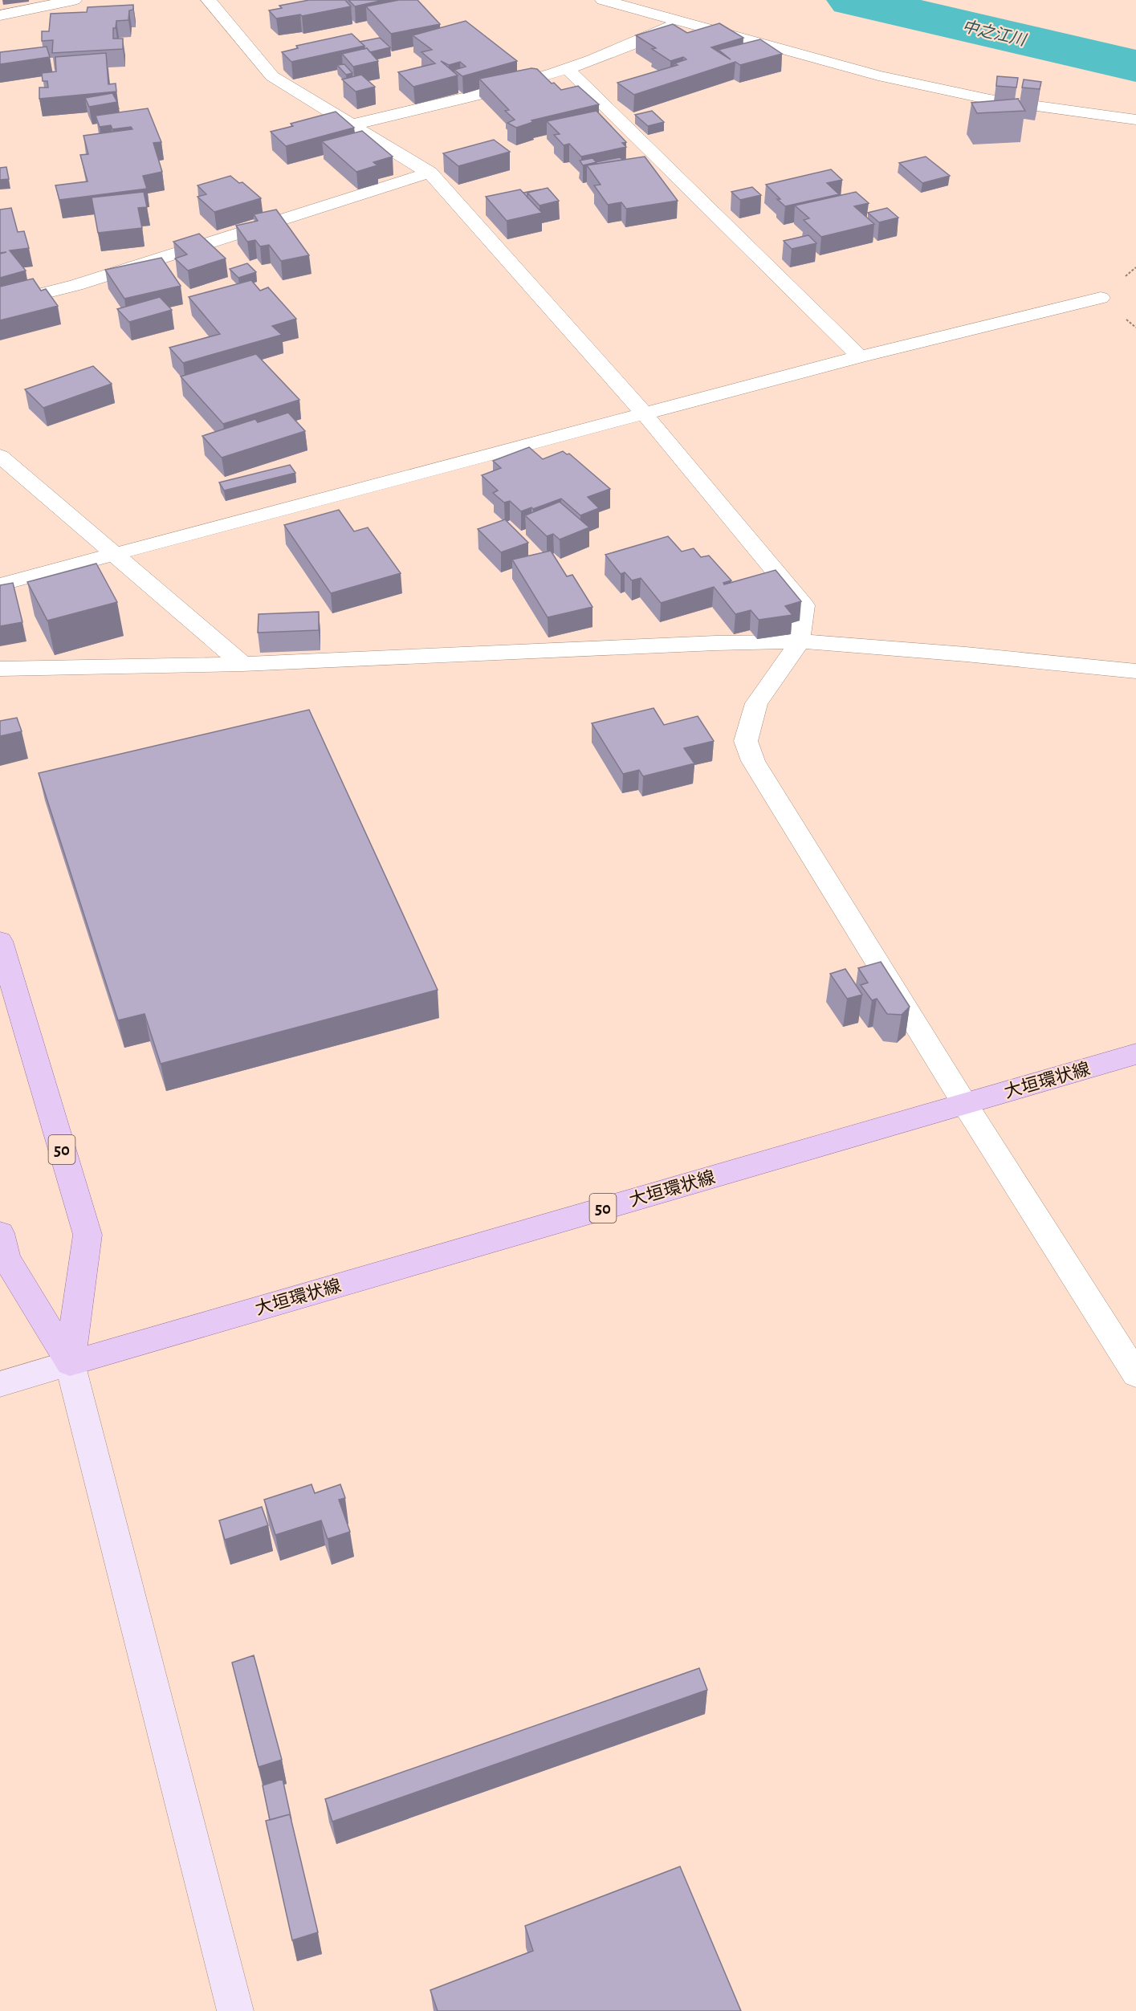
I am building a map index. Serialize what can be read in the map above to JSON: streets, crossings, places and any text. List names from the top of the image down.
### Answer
{
  "streets": {
    "main road": ["大垣環状線", "50"]
  },
  "crossings": [
    ["大垣環状線", "50"]
  ],
  "water": ["中之江川"]
}
